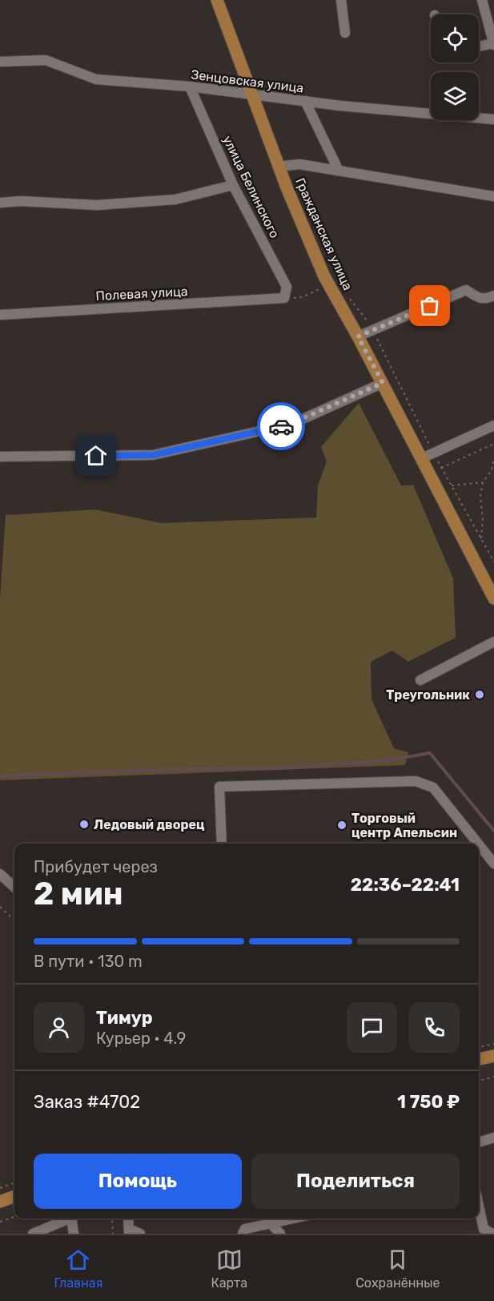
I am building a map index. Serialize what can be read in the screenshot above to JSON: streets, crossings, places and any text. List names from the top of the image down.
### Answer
{
  "streets": {
    "main road": ["Гражданская улица"],
    "street": ["Зенцовская улица", "улица Белинского", "Полевая улица"]
  },
  "crossings": [
    ["Зенцовская улица", "улица Белинского"],
    ["Зенцовская улица", "Гражданская улица"],
    ["улица Белинского", "Полевая улица"]
  ],
  "places": ["Треугольник", "Ледовый дворец", "Торговый центр Апельсин"],
  "page": {
    "heading": ["2 мин", "Прибудет через", "22:36–22:41"],
    "panel": [
      "Тимур",
      "Курьер · 4.9",
      "Заказ #4702",
      "1 750 ₽"
    ],
    "bar": "В пути · 130 m",
    "buttons": ["Помощь", "Поделиться"],
    "tabs": ["Главная", "Карта", "Сохранённые"]
  }
}
